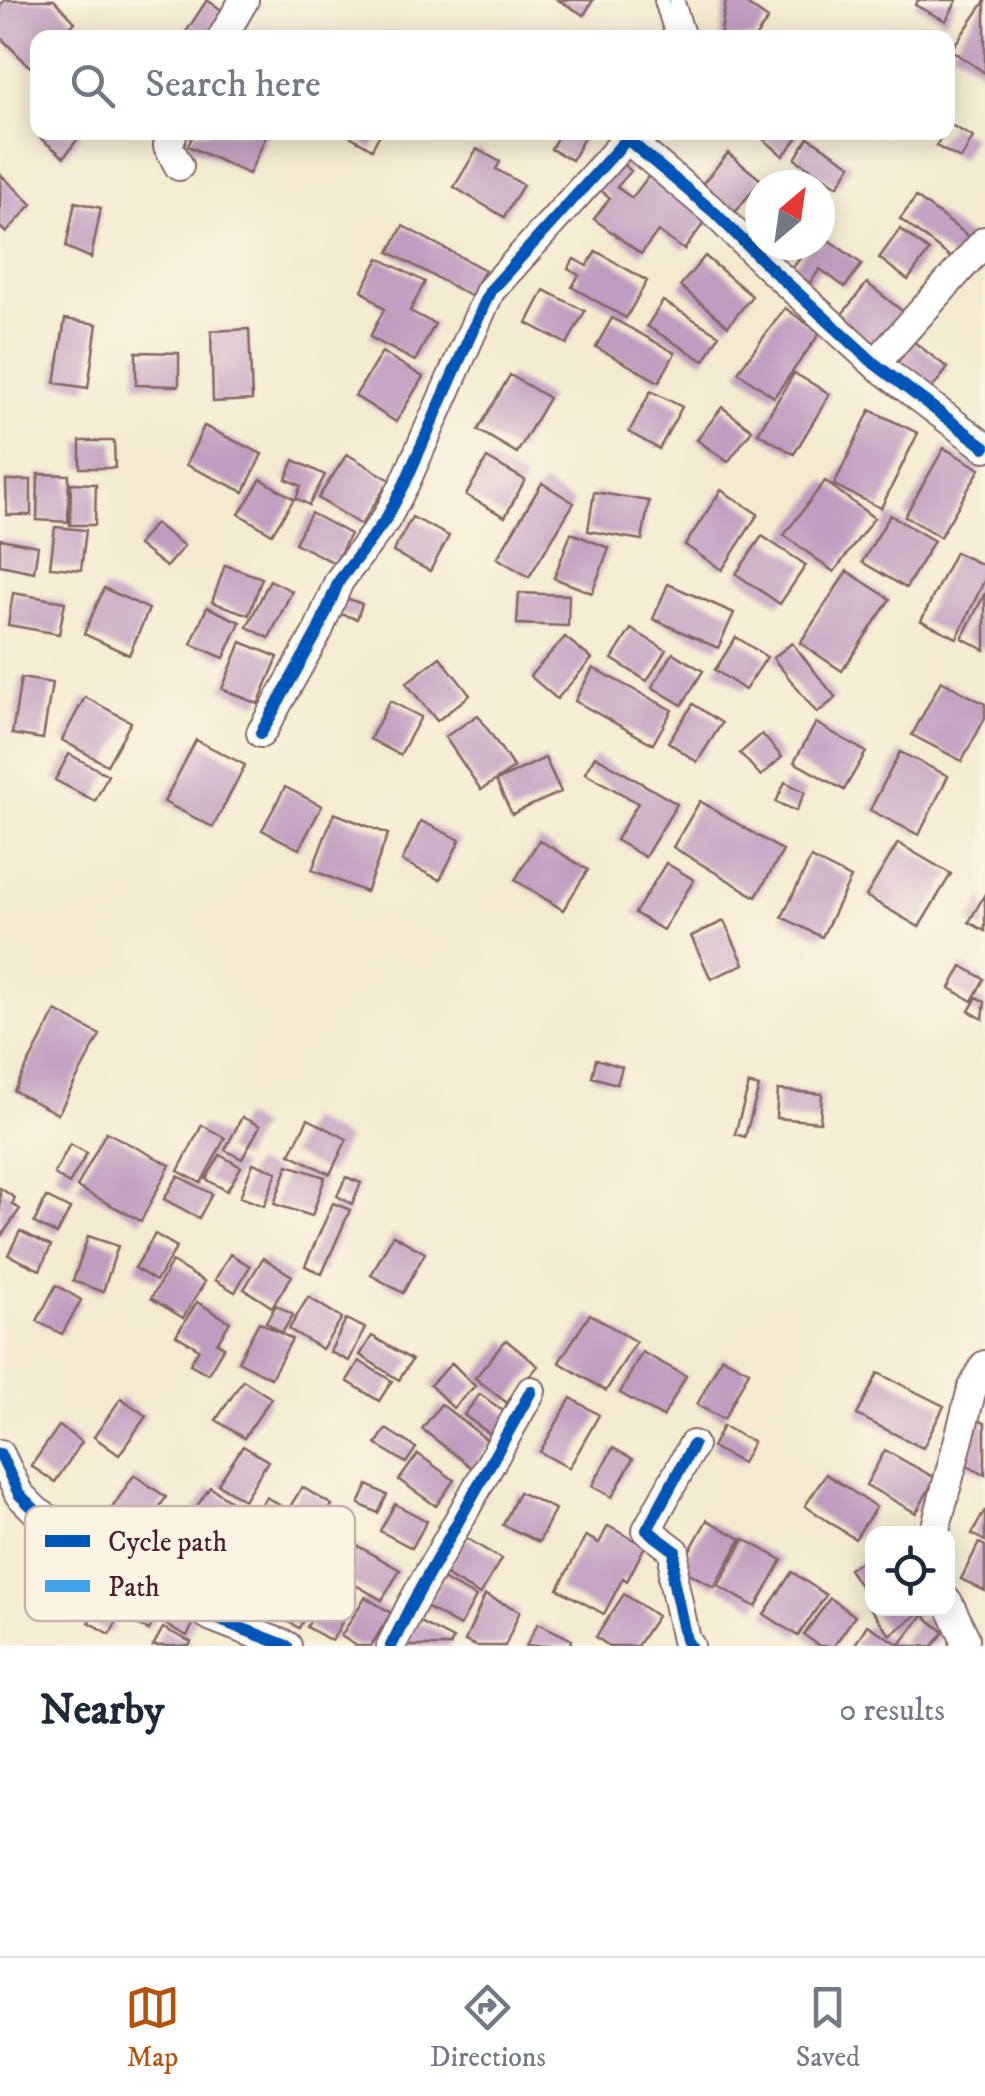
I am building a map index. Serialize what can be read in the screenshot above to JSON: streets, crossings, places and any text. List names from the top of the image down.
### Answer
{
  "legend": ["Cycle path", "Path"],
  "north": "top right",
  "page": {
    "search": "Search here",
    "heading": ["Nearby", "0 results"],
    "nav": ["Map", "Directions", "Saved"]
  }
}
